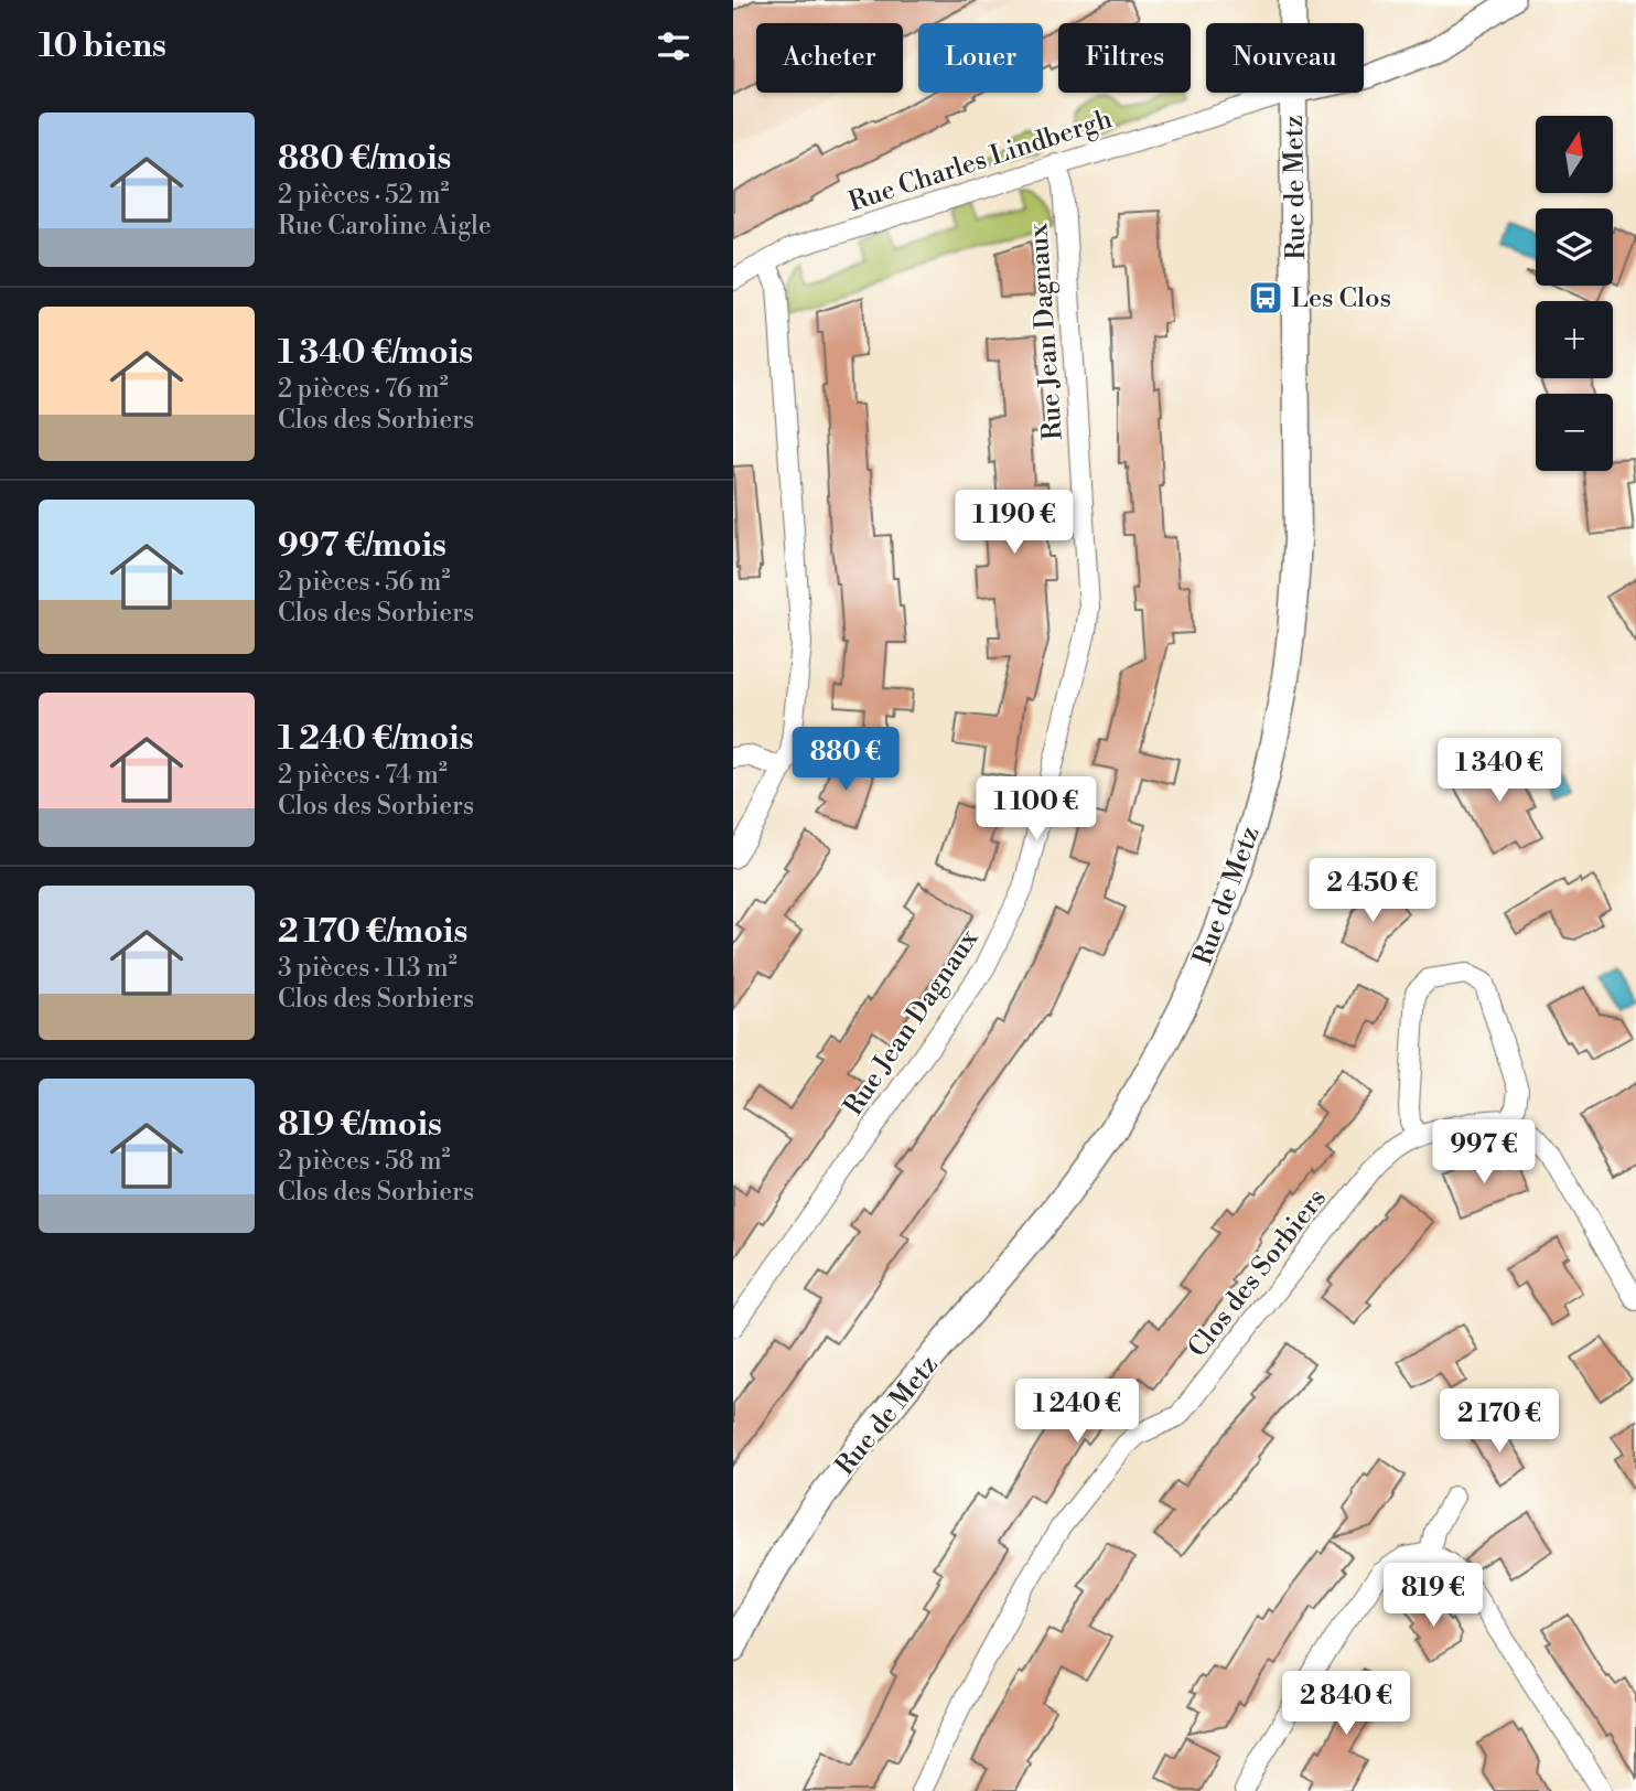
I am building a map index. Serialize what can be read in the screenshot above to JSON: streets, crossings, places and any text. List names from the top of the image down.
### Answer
{
  "streets": {
    "main road": ["Rue de Metz"],
    "street": ["Rue Charles Lindbergh", "Rue Jean Dagnaux", "Clos des Sorbiers"]
  },
  "crossings": [
    ["Rue Charles Lindbergh", "Rue Jean Dagnaux"]
  ],
  "places": {
    "bus stop": ["Les Clos"]
  },
  "north": "top",
  "page": {
    "heading": "10 biens",
    "chip": [
      "Acheter",
      "Louer",
      "Filtres",
      "Nouveau"
    ],
    "list": [
      {
        "name": "880 €/mois",
        "note": "2 pièces · 52 m² · Rue Caroline Aigle"
      },
      {
        "name": "1 340 €/mois",
        "note": "2 pièces · 76 m² · Clos des Sorbiers"
      },
      {
        "name": "997 €/mois",
        "note": "2 pièces · 56 m² · Clos des Sorbiers"
      },
      {
        "name": "1 240 €/mois",
        "note": "2 pièces · 74 m² · Clos des Sorbiers"
      },
      {
        "name": "2 170 €/mois",
        "note": "3 pièces · 113 m² · Clos des Sorbiers"
      },
      {
        "name": "819 €/mois",
        "note": "2 pièces · 58 m² · Clos des Sorbiers"
      }
    ],
    "map_buttons": ["+", "−"],
    "price": [
      "1 190 €",
      "880 €",
      "1 340 €",
      "1 100 €",
      "2 450 €",
      "997 €",
      "1 240 €",
      "2 170 €",
      "819 €",
      "2 840 €"
    ]
  }
}
